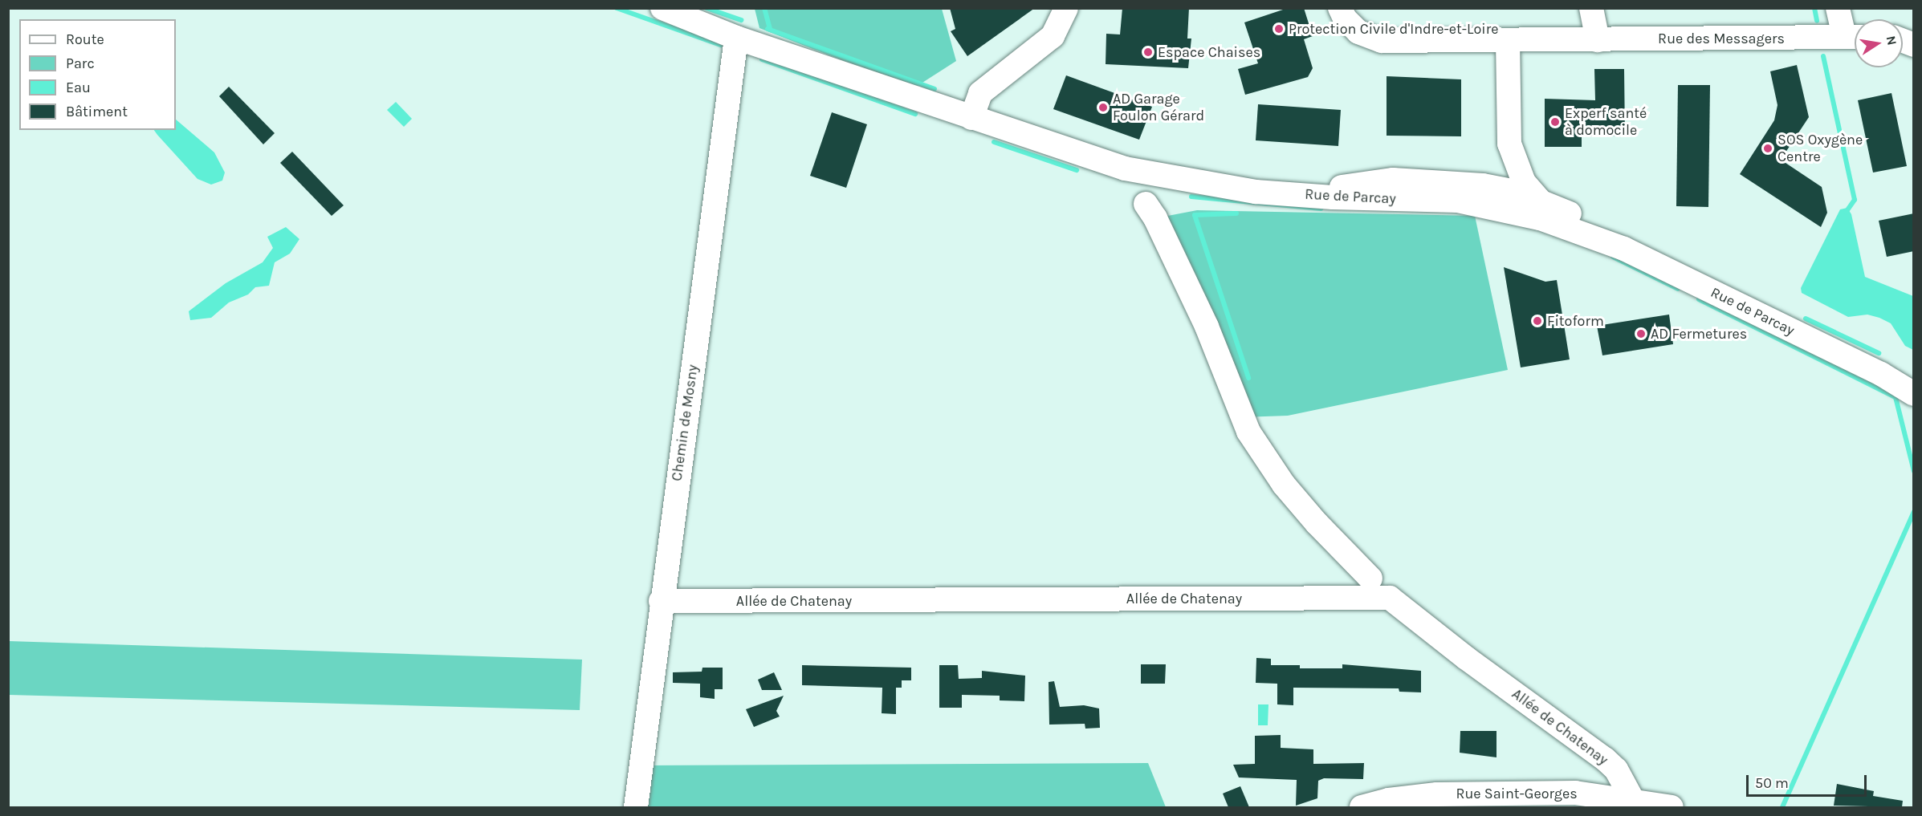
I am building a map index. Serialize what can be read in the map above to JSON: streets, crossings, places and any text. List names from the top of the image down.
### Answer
{
  "streets": {
    "street": [
      "Rue des Messagers",
      "Rue de Parcay",
      "Chemin de Mosny",
      "Allée de Chatenay",
      "Rue Saint-Georges"
    ]
  },
  "crossings": [
    ["Chemin de Mosny", "Allée de Chatenay"],
    ["Allée de Chatenay", "Rue Saint-Georges"]
  ],
  "places": [
    "Protection Civile d'Indre-et-Loire",
    "Espace Chaises",
    "AD Garage Foulon Gérard",
    "Experf santé à domocile",
    "SOS Oxygène Centre",
    "Fitoform",
    "AD Fermetures"
  ],
  "legend": [
    "Route",
    "Parc",
    "Eau",
    "Bâtiment"
  ],
  "scale_bar": "50 m",
  "north": "right"
}
